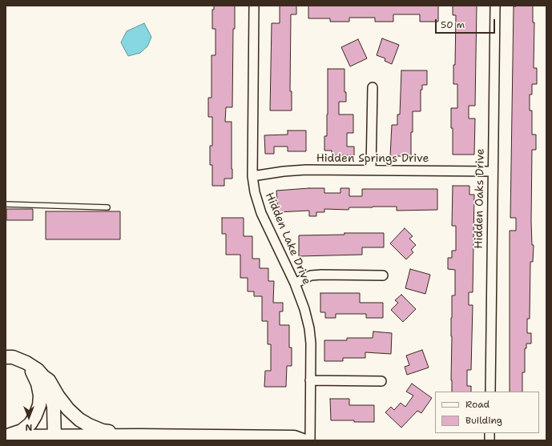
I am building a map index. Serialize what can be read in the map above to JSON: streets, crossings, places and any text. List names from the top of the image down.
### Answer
{
  "streets": {
    "street": ["Hidden Springs Drive", "Hidden Oaks Drive", "Hidden Lake Drive"]
  },
  "crossings": [
    ["Hidden Springs Drive", "Hidden Oaks Drive"],
    ["Hidden Springs Drive", "Hidden Lake Drive"]
  ],
  "legend": ["Road", "Building"],
  "scale_bar": "50 m",
  "north": "bottom"
}
